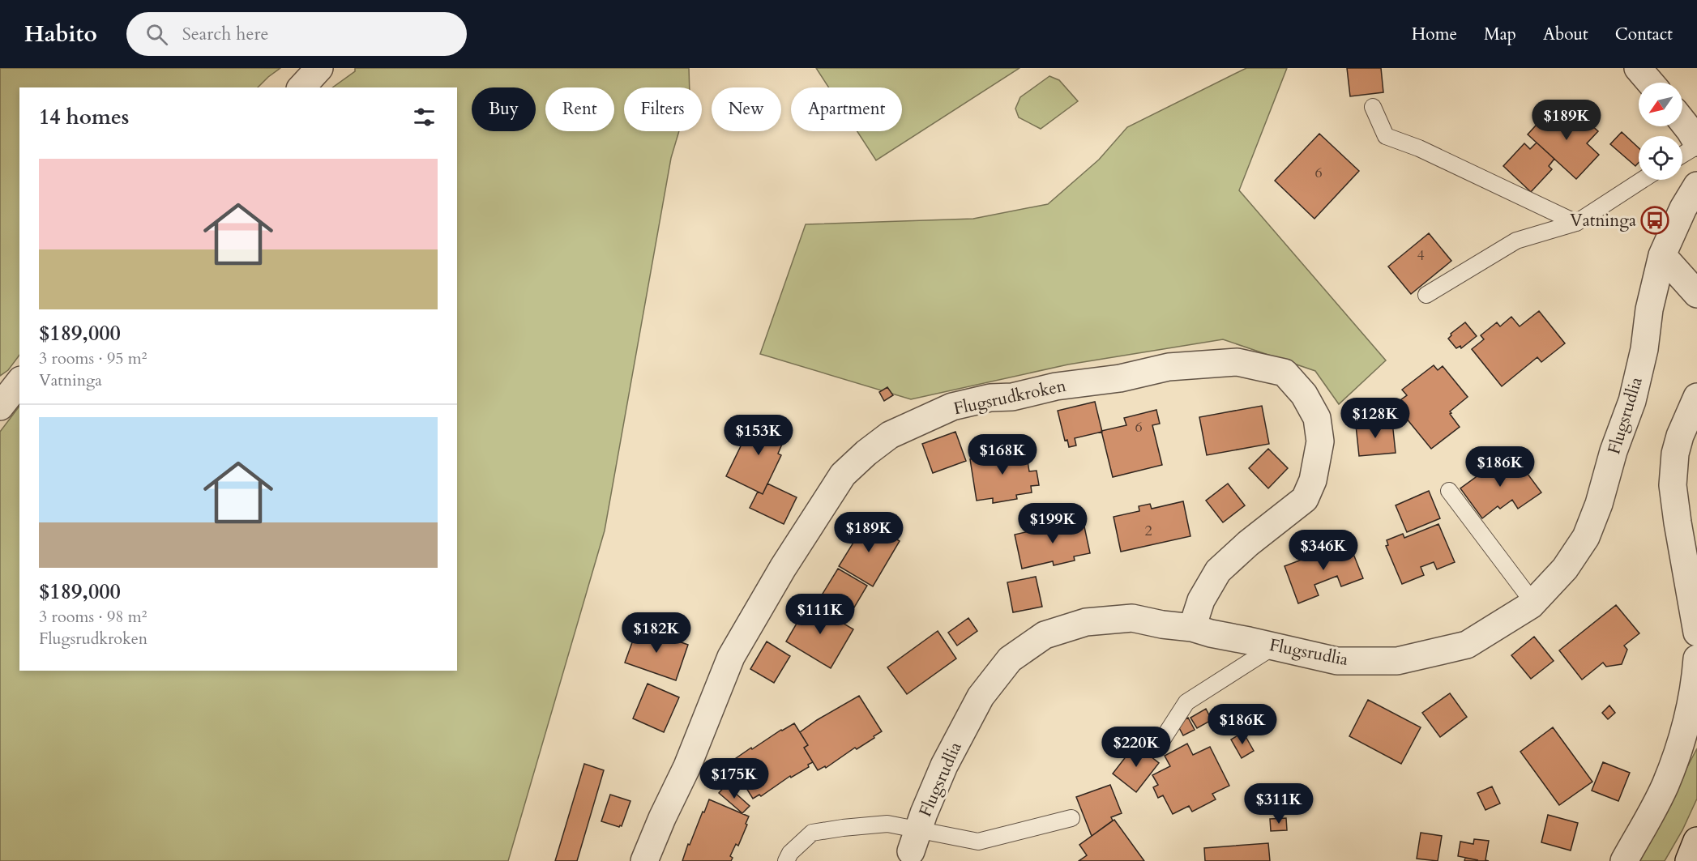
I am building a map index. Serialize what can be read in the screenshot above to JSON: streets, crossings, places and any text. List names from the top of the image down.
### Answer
{
  "streets": {
    "street": ["Flugsrudkroken", "Flugsrudlia"]
  },
  "crossings": [
    ["Flugsrudkroken", "Flugsrudlia"]
  ],
  "places": {
    "bus stop": ["Vatninga"]
  },
  "house_numbers": [
    "6",
    "4",
    "6",
    "2"
  ],
  "north": "bottom left",
  "page": {
    "header": "Habito",
    "search": "Search here",
    "nav": [
      "Home",
      "Map",
      "About",
      "Contact"
    ],
    "chip": [
      "Buy",
      "Rent",
      "Filters",
      "New",
      "Apartment"
    ],
    "heading": "14 homes",
    "price": [
      "$189K",
      "$128K",
      "$153K",
      "$168K",
      "$186K",
      "$199K",
      "$189K",
      "$346K",
      "$111K",
      "$182K",
      "$186K",
      "$220K",
      "$175K",
      "$311K"
    ],
    "list": [
      {
        "name": "$189,000",
        "note": "3 rooms · 95 m² · Vatninga"
      },
      {
        "name": "$189,000",
        "note": "3 rooms · 98 m² · Flugsrudkroken"
      }
    ]
  }
}
